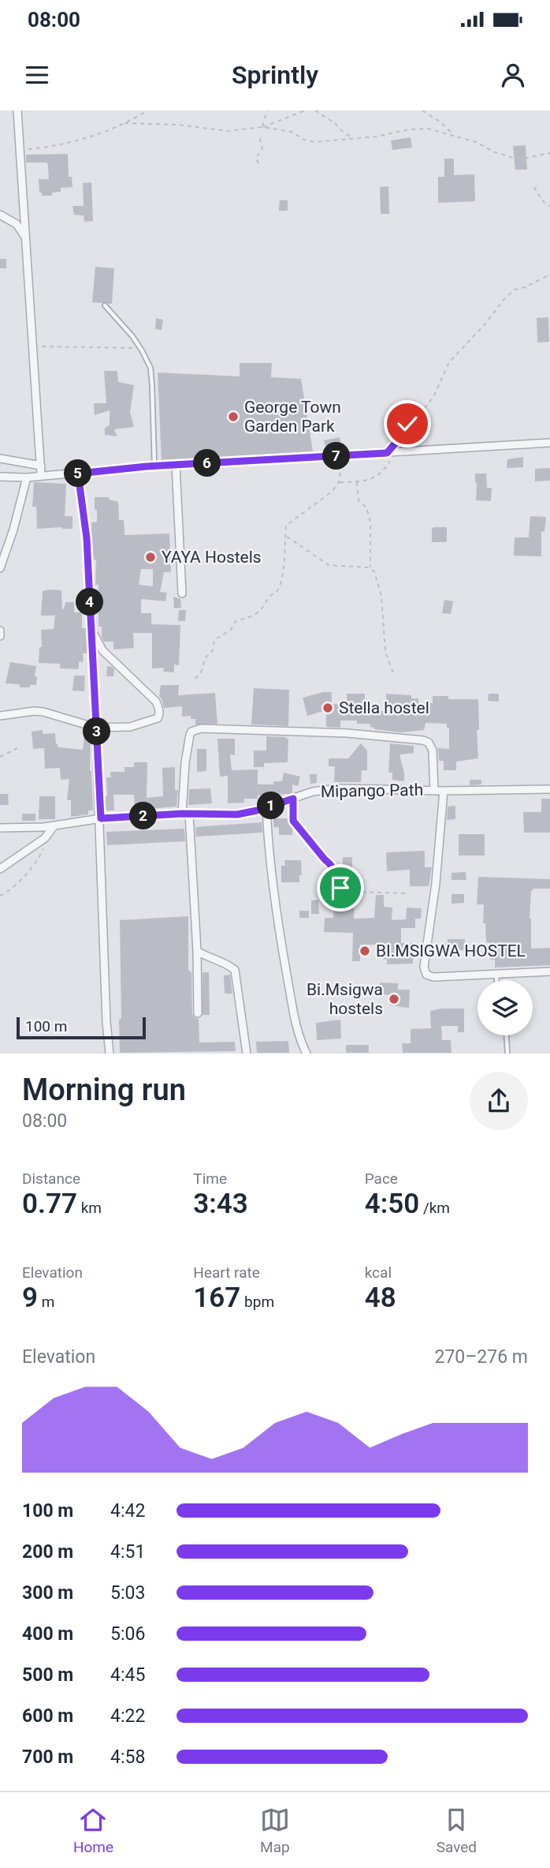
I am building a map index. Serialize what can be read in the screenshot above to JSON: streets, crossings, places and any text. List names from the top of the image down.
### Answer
{
  "streets": {
    "street": ["Mipango Path"]
  },
  "places": [
    "George Town Garden Park",
    "YAYA Hostels",
    "Stella hostel",
    "BI.MSIGWA HOSTEL",
    "Bi.Msigwa hostels"
  ],
  "scale_bar": "100 m",
  "page": {
    "status": "08:00",
    "header": "Sprintly",
    "pins": [
      "7",
      "6",
      "5",
      "4",
      "3",
      "1",
      "2"
    ],
    "scale": "100 m",
    "heading": ["Morning run", "08:00"],
    "stats": [
      ["Distance", "0.77 km"],
      ["Time", "3:43"],
      ["Pace", "4:50 /km"],
      ["Elevation", "9 m"],
      ["Heart rate", "167 bpm"],
      ["kcal", "48"]
    ],
    "chart": ["Elevation", "270–276 m"],
    "list": [
      {
        "name": "100 m",
        "note": "4:42"
      },
      {
        "name": "200 m",
        "note": "4:51"
      },
      {
        "name": "300 m",
        "note": "5:03"
      },
      {
        "name": "400 m",
        "note": "5:06"
      },
      {
        "name": "500 m",
        "note": "4:45"
      },
      {
        "name": "600 m",
        "note": "4:22"
      },
      {
        "name": "700 m",
        "note": "4:58"
      }
    ],
    "tabs": ["Home", "Map", "Saved"]
  }
}
